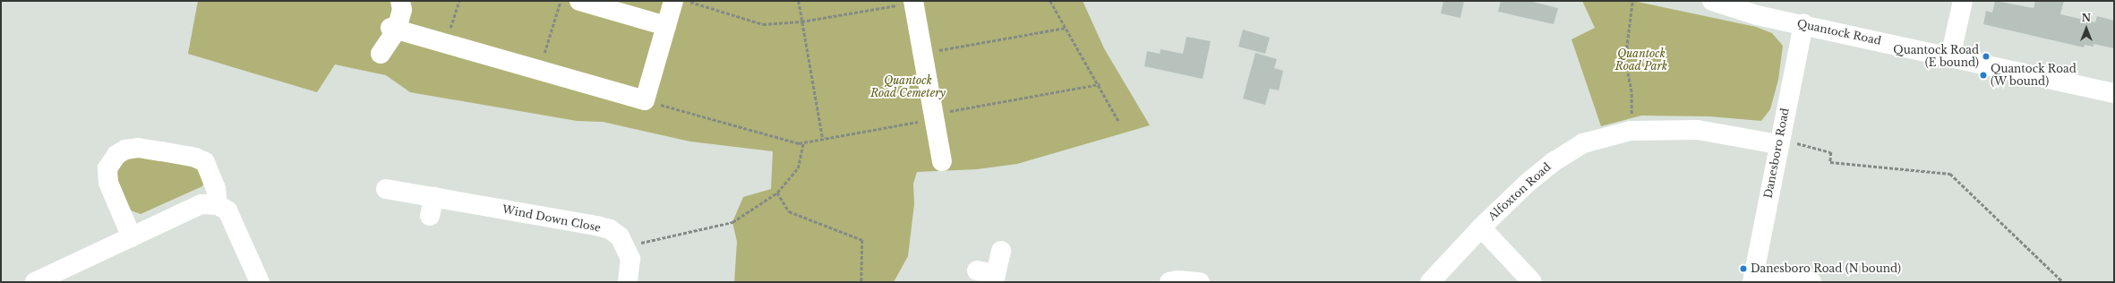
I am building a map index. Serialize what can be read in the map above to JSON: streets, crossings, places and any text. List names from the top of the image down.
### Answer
{
  "streets": {
    "street": [
      "Quantock Road",
      "Danesboro Road",
      "Alfoxton Road",
      "Wind Down Close"
    ]
  },
  "crossings": [
    ["Quantock Road", "Danesboro Road"],
    ["Danesboro Road", "Alfoxton Road"]
  ],
  "parks": ["Quantock Road Park", "Quantock Road Cemetery"],
  "places": ["Quantock Road (E bound)", "Quantock Road (W bound)", "Danesboro Road (N bound)"],
  "north": "top"
}
